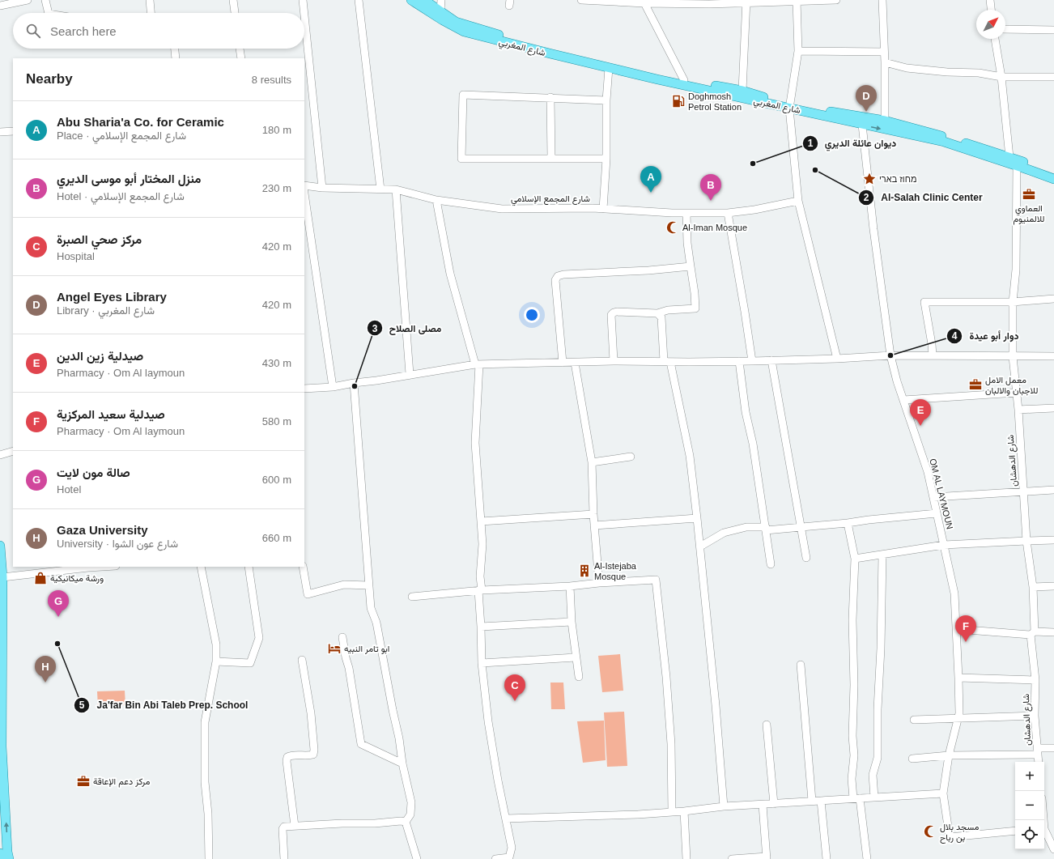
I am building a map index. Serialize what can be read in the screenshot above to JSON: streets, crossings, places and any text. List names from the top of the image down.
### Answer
{
  "streets": {
    "main road": ["شارع المغربي"],
    "street": ["شارع المجمع الإسلامي", "شارع الدهشان", "OM AL LAYMOUN"]
  },
  "crossings": [
    ["شارع المغربي", "شارع الدهشان"],
    ["شارع المغربي", "OM AL LAYMOUN"]
  ],
  "places": {
    "fuel station": ["Doghmosh Petrol Station"],
    "other": [
      "ديوان عائلة الديري",
      "Al-Salah Clinic Center",
      "دوار أبو عيدة",
      "مصلى الصلاح",
      "Ja'far Bin Abi Taleb Prep. School"
    ],
    "place": ["מחוז בארי"],
    "office": ["العماوي للالمنيوم", "معمل الامل للاجبان والالبان", "مركز دعم الإعاقة"],
    "mosque": ["Al-Iman Mosque", "مسجد بلال بن رباح"],
    "building": ["Al-Istejaba Mosque"],
    "shop": ["ورشة ميكانيكية"],
    "hotel": ["ابو تامر النبيه"]
  },
  "north": "top right",
  "page": {
    "search": "Search here",
    "heading": ["Nearby", "8 results"],
    "pins": [
      "D",
      "A",
      "B",
      "E",
      "G",
      "F",
      "H",
      "C"
    ],
    "list": [
      {
        "mark": "A",
        "name": "Abu Sharia'a Co. for Ceramic",
        "note": "Place · شارع المجمع الإسلامي",
        "value": "180 m"
      },
      {
        "mark": "B",
        "name": "منزل المختار أبو موسى الديري",
        "note": "Hotel · شارع المجمع الإسلامي",
        "value": "230 m"
      },
      {
        "mark": "C",
        "name": "مركز صحي الصبرة",
        "note": "Hospital",
        "value": "420 m"
      },
      {
        "mark": "D",
        "name": "Angel Eyes Library",
        "note": "Library · شارع المغربي",
        "value": "420 m"
      },
      {
        "mark": "E",
        "name": "صيدلية زين الدين",
        "note": "Pharmacy · Om Al laymoun",
        "value": "430 m"
      },
      {
        "mark": "F",
        "name": "صيدلية سعيد المركزية",
        "note": "Pharmacy · Om Al laymoun",
        "value": "580 m"
      },
      {
        "mark": "G",
        "name": "صالة مون لايت",
        "note": "Hotel",
        "value": "600 m"
      },
      {
        "mark": "H",
        "name": "Gaza University",
        "note": "University · شارع عون الشوا",
        "value": "660 m"
      }
    ],
    "map_buttons": ["+", "−"]
  }
}
